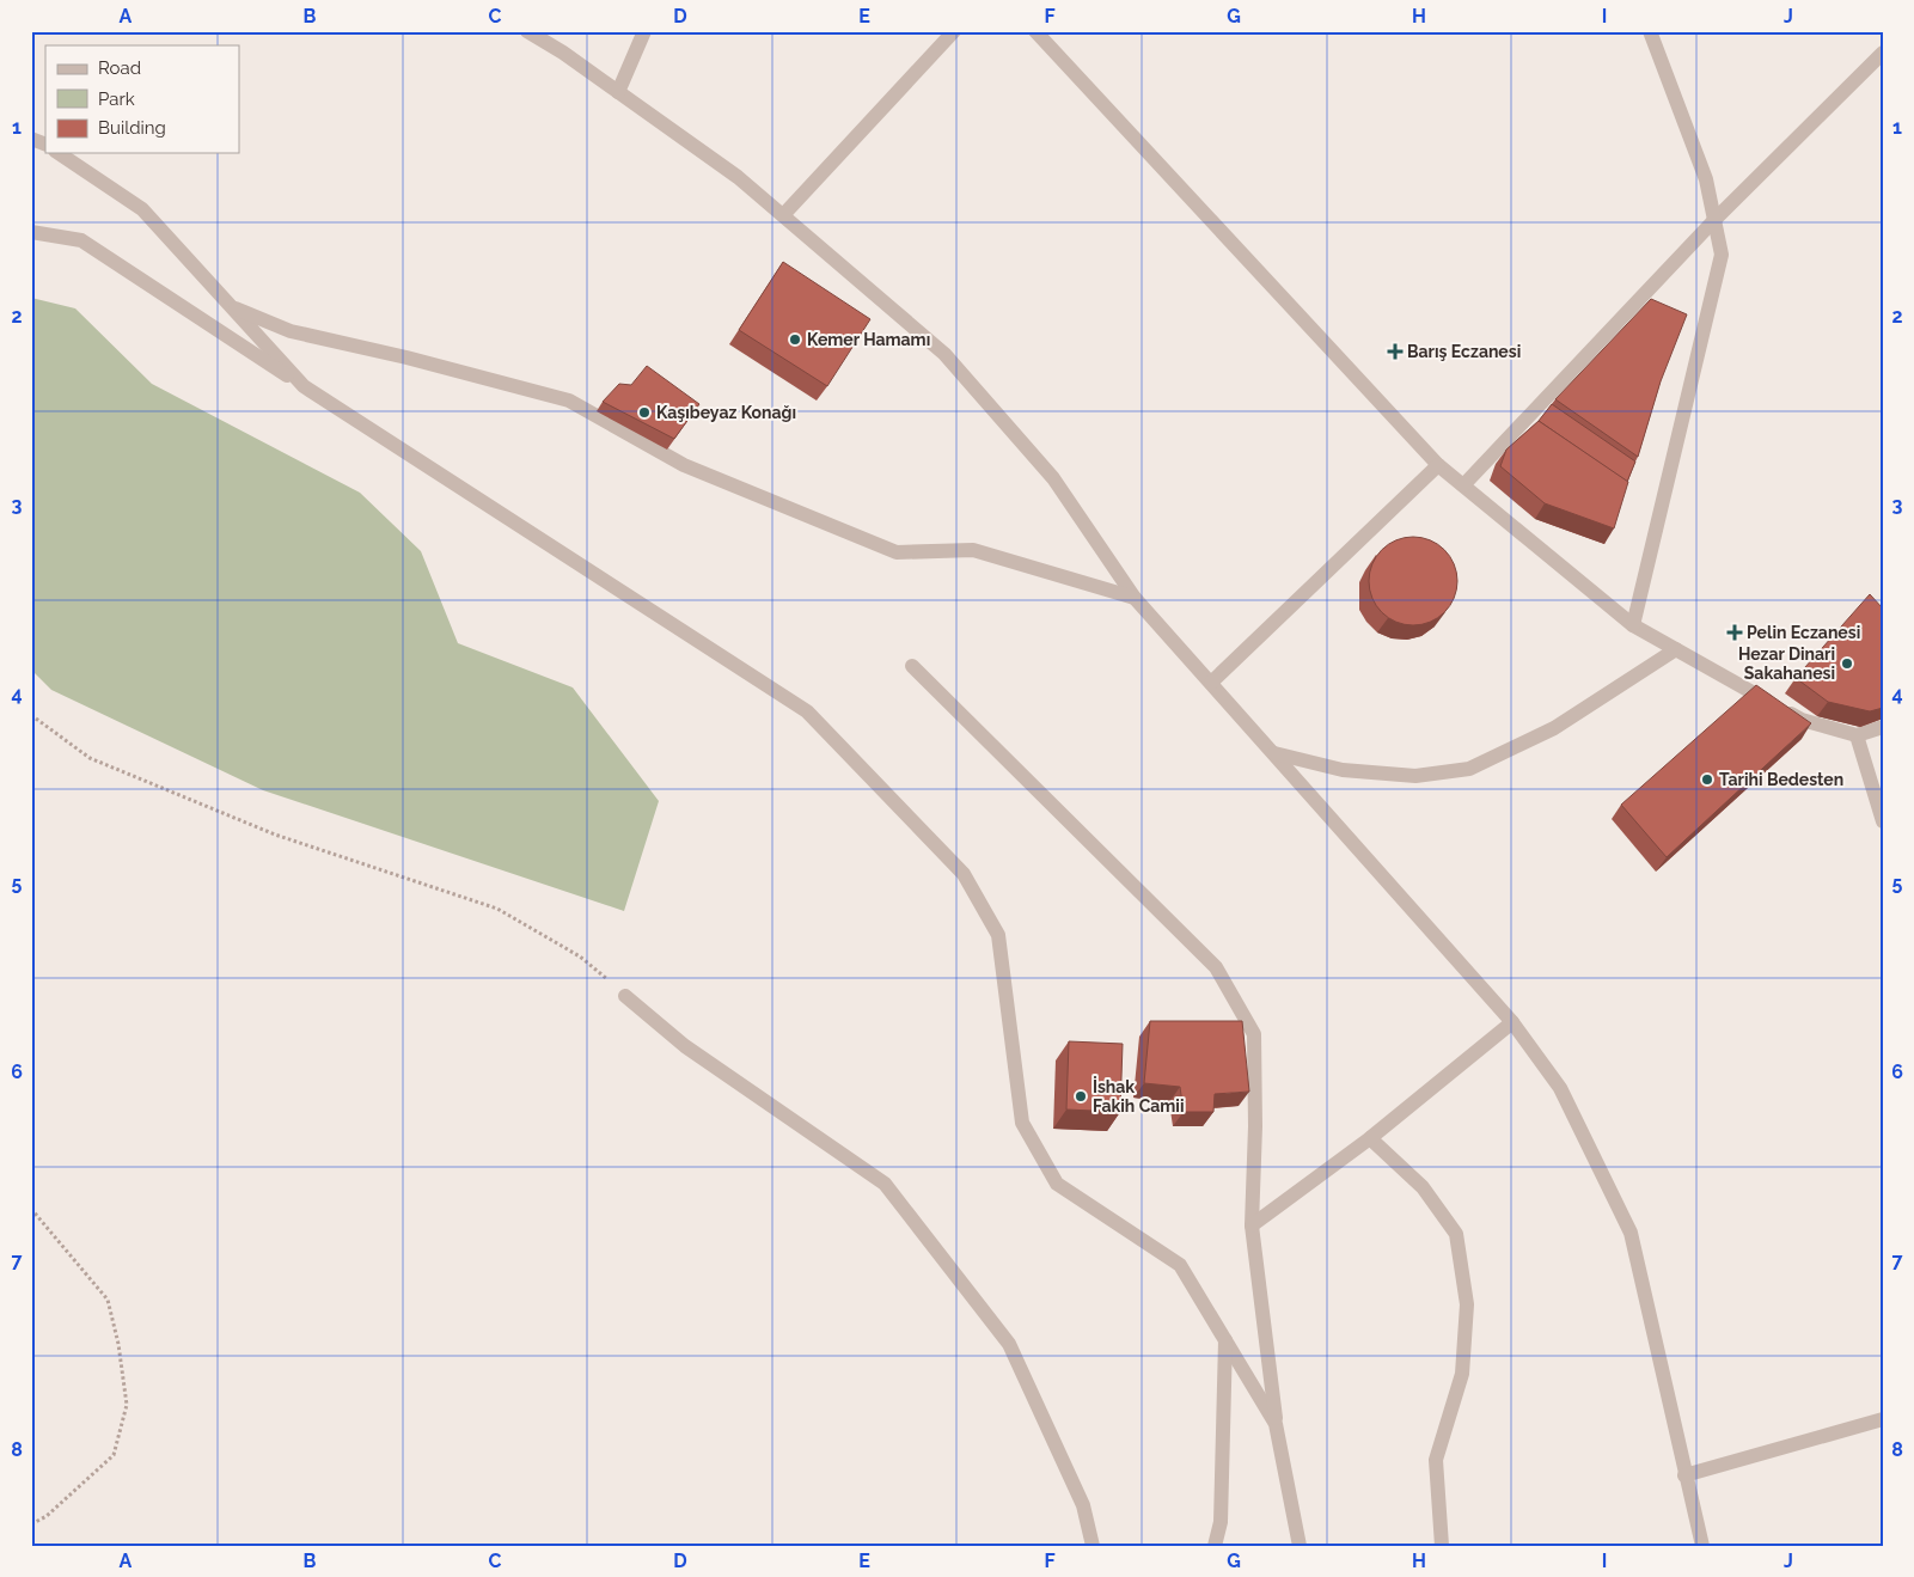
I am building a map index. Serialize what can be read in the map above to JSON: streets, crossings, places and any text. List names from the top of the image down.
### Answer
{
  "places": {
    "other": [
      "Kemer Hamamı",
      "Kaşıbeyaz Konağı",
      "Hezar Dinari Sakahanesi",
      "Tarihi Bedesten",
      "İshak Fakih Camii"
    ],
    "health": ["Barış Eczanesi", "Pelin Eczanesi"]
  },
  "legend": ["Road", "Park", "Building"],
  "grid": {
    "columns": [
      "A",
      "B",
      "C",
      "D",
      "E",
      "F",
      "G",
      "H",
      "I",
      "J"
    ],
    "rows": [
      "1",
      "2",
      "3",
      "4",
      "5",
      "6",
      "7",
      "8"
    ]
  }
}
